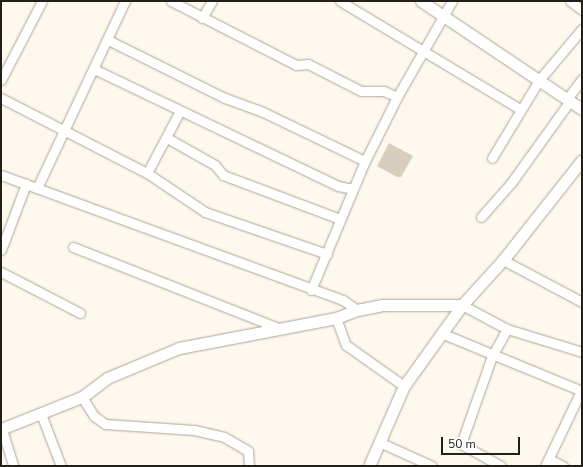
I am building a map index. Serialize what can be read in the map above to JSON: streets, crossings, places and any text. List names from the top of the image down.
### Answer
{
  "scale_bar": "50 m"
}
